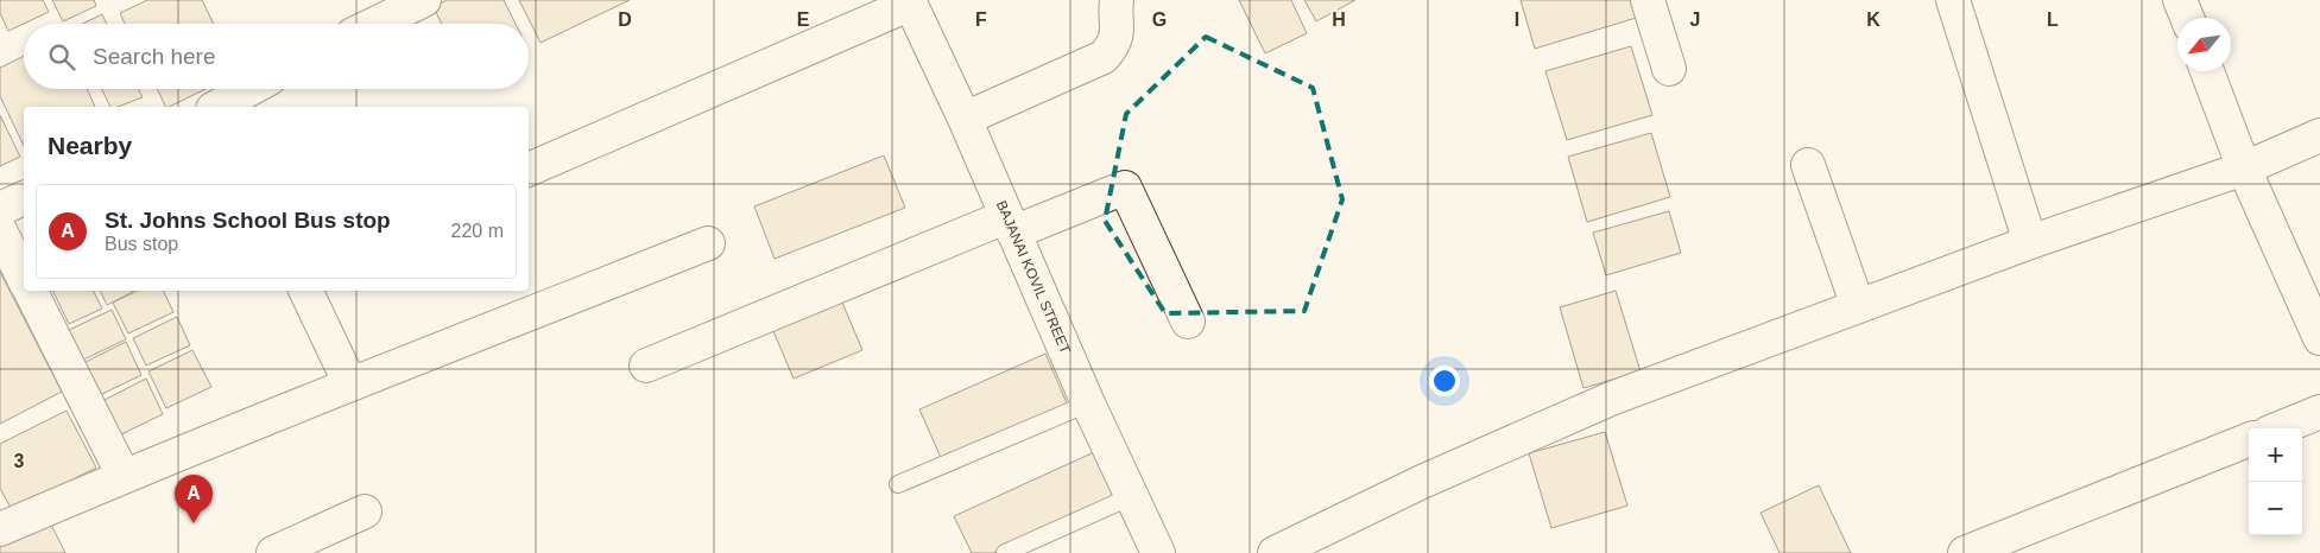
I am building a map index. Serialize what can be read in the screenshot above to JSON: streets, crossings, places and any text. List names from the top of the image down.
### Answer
{
  "streets": {
    "street": ["BAJANAI KOVIL STREET"]
  },
  "north": "bottom left",
  "page": {
    "search": "Search here",
    "heading": "Nearby",
    "list": [
      {
        "mark": "A",
        "name": "St. Johns School Bus stop",
        "note": "Bus stop",
        "value": "220 m"
      }
    ],
    "map_buttons": ["+", "−"],
    "pins": "A"
  },
  "grid": {
    "columns": [
      "D",
      "E",
      "F",
      "G",
      "H",
      "I",
      "J",
      "K",
      "L"
    ],
    "rows": ["3"]
  }
}
